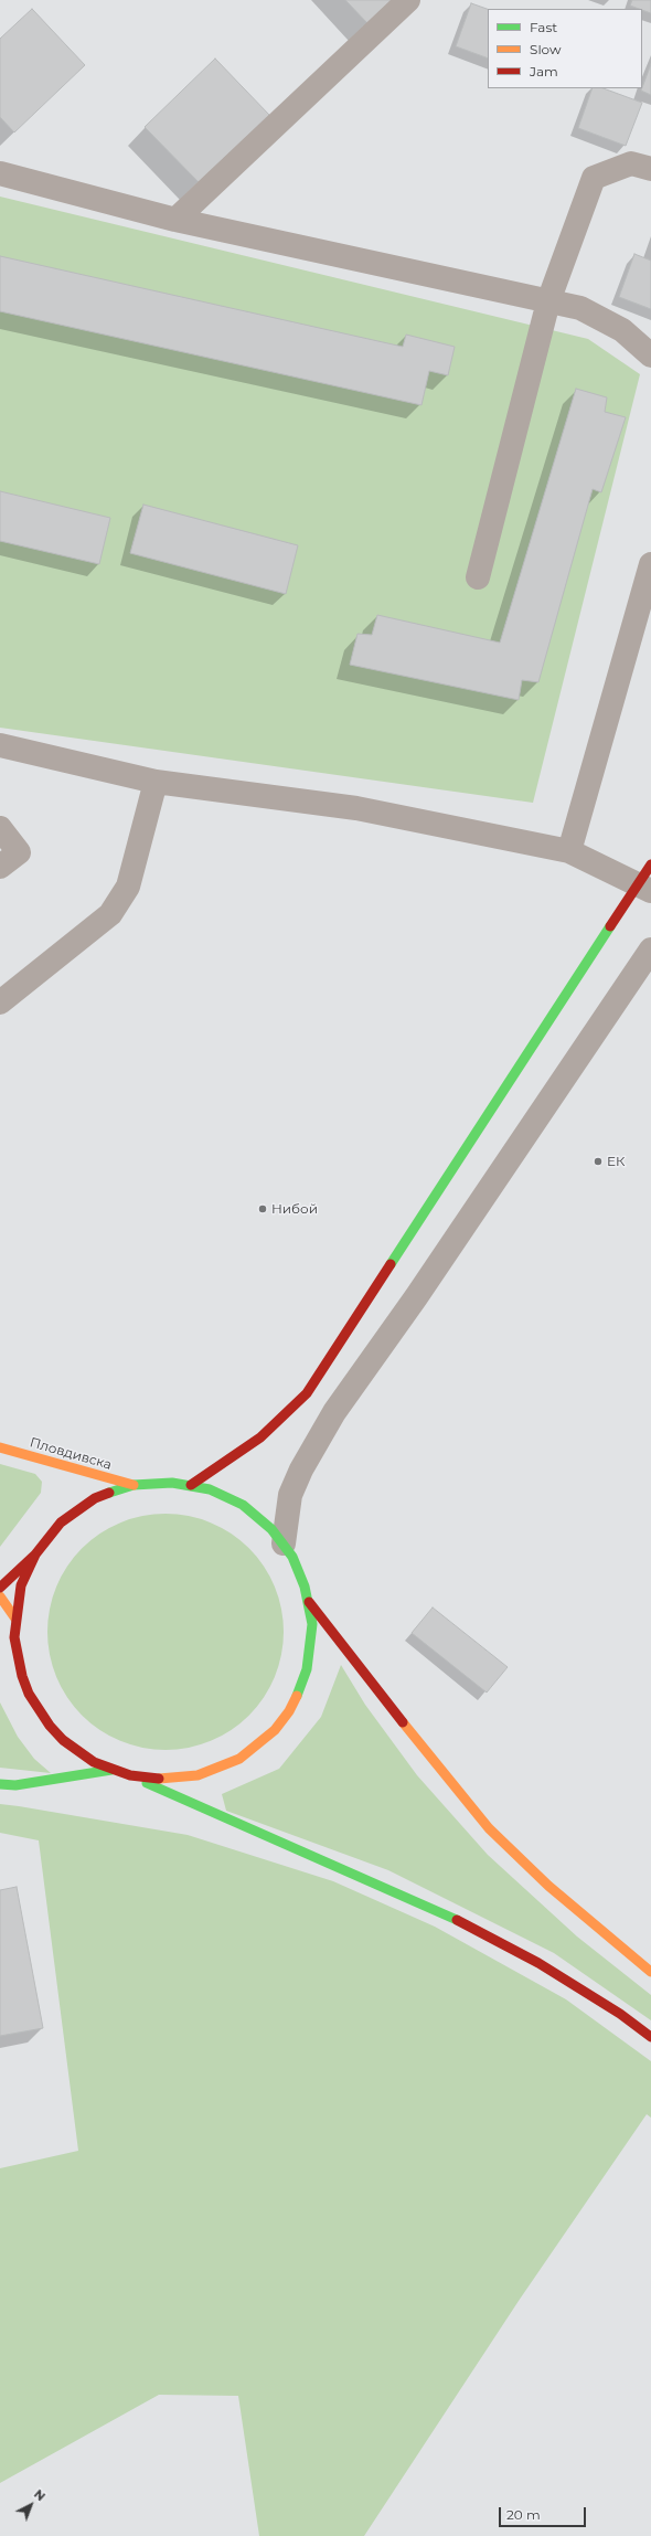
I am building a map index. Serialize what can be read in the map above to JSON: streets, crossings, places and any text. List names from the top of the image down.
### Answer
{
  "streets": {
    "main road": ["Пловдивска"]
  },
  "places": ["ЕК", "Нибой"],
  "legend": ["Fast", "Slow", "Jam"],
  "scale_bar": "20 m",
  "north": "top right"
}
